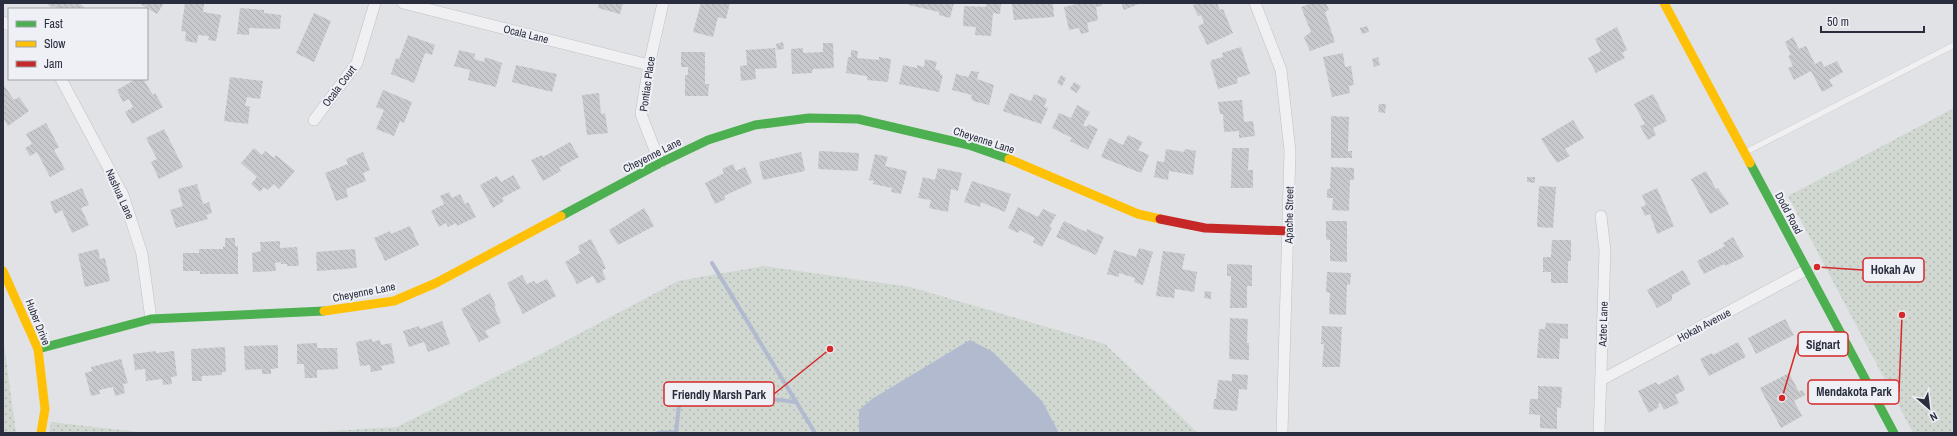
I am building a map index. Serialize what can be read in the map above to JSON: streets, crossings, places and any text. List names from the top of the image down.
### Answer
{
  "streets": {
    "street": [
      "Ocala Lane",
      "Pontiac Place",
      "Ocala Court",
      "Cheyenne Lane",
      "Nashua Lane",
      "Dodd Road",
      "Apache Street",
      "Huber Drive",
      "Aztec Lane",
      "Hokah Avenue"
    ]
  },
  "crossings": [
    ["Ocala Lane", "Pontiac Place"],
    ["Pontiac Place", "Cheyenne Lane"],
    ["Cheyenne Lane", "Nashua Lane"],
    ["Cheyenne Lane", "Apache Street"],
    ["Cheyenne Lane", "Huber Drive"],
    ["Dodd Road", "Hokah Avenue"],
    ["Aztec Lane", "Hokah Avenue"]
  ],
  "places": [
    "Hokah Av",
    "Mendakota Park",
    "Friendly Marsh Park",
    "Signart"
  ],
  "legend": ["Fast", "Slow", "Jam"],
  "scale_bar": "50 m",
  "north": "bottom right"
}
